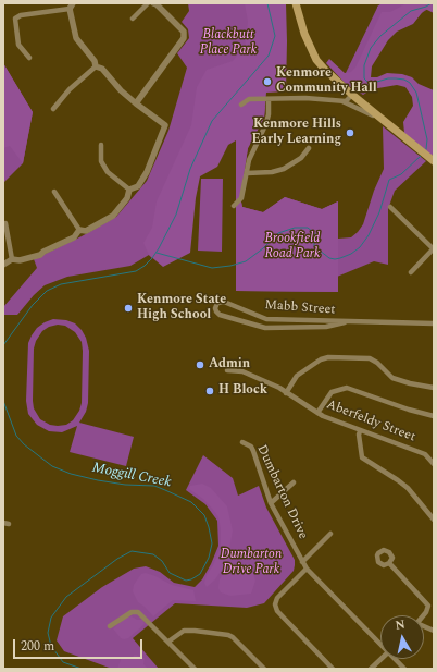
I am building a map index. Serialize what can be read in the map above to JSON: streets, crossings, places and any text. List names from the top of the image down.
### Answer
{
  "streets": {
    "street": ["Mabb Street", "Aberfeldy Street", "Dumbarton Drive"]
  },
  "water": ["Moggill Creek"],
  "parks": ["Blackbutt Place Park", "Brookfield Road Park", "Dumbarton Drive Park"],
  "places": [
    "Kenmore Community Hall",
    "Kenmore Hills Early Learning",
    "Kenmore State High School",
    "Admin",
    "H Block"
  ],
  "scale_bar": "200 m",
  "north": "top"
}
